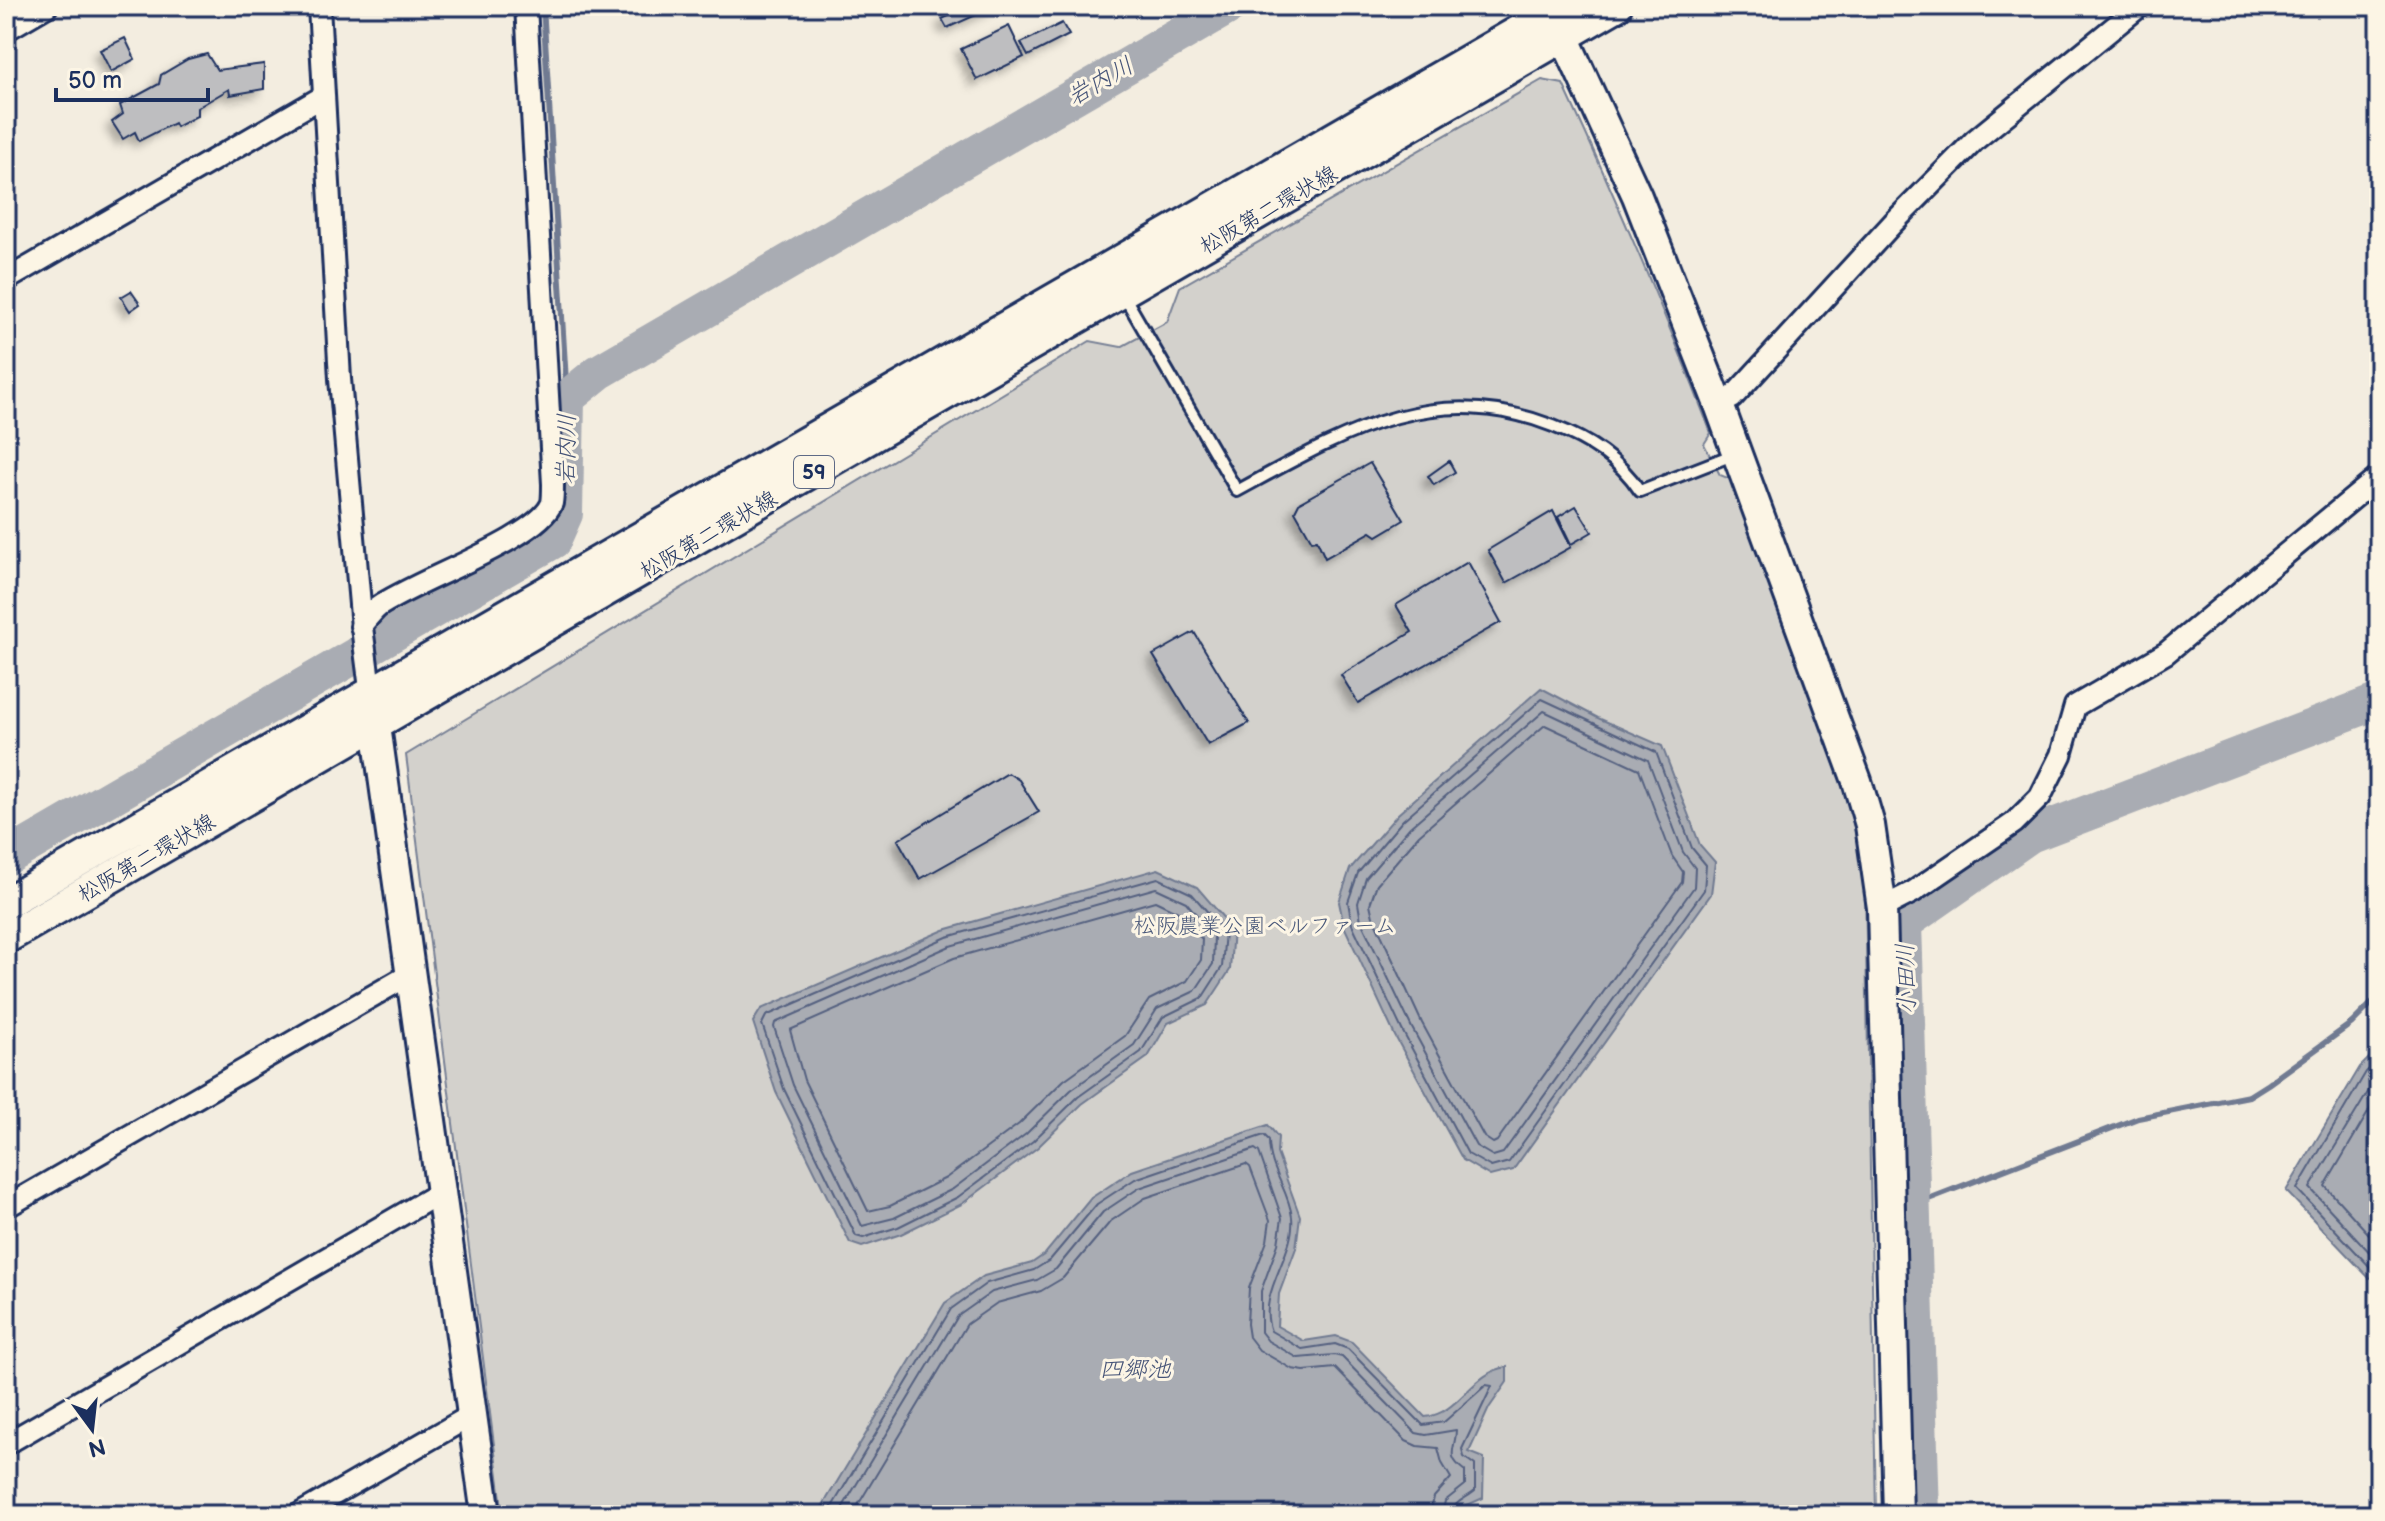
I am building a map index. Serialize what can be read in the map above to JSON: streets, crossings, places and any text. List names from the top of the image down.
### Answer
{
  "streets": {
    "main road": ["松阪第二環状線", "59"]
  },
  "water": ["岩内川", "小田川", "四郷池"],
  "parks": ["松阪農業公園ベルファーム"],
  "scale_bar": "50 m",
  "north": "bottom"
}
